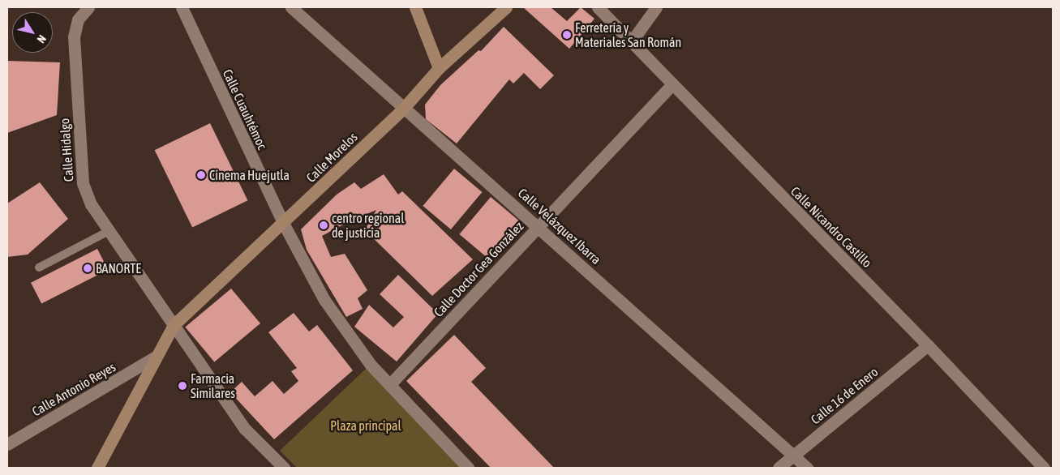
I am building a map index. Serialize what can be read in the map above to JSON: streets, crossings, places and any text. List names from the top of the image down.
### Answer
{
  "streets": {
    "main road": ["Calle Morelos"],
    "street": [
      "Calle Cuauhtémoc",
      "Calle Hidalgo",
      "Calle Velázquez Ibarra",
      "Calle Nicandro Castillo",
      "Calle Doctor Gea González",
      "Calle Antonio Reyes",
      "Calle 16 de Enero"
    ]
  },
  "crossings": [
    ["Calle Cuauhtémoc", "Calle Morelos"],
    ["Calle Cuauhtémoc", "Calle Doctor Gea González"],
    ["Calle Hidalgo", "Calle Morelos"],
    ["Calle Morelos", "Calle Velázquez Ibarra"],
    ["Calle Morelos", "Calle Antonio Reyes"],
    ["Calle Velázquez Ibarra", "Calle Doctor Gea González"],
    ["Calle Velázquez Ibarra", "Calle 16 de Enero"],
    ["Calle Nicandro Castillo", "Calle Doctor Gea González"],
    ["Calle Nicandro Castillo", "Calle 16 de Enero"]
  ],
  "parks": ["Plaza principal"],
  "places": [
    "Ferretería y Materiales San Román",
    "Cinema Huejutla",
    "centro regional de justicia",
    "BANORTE",
    "Farmacia Similares"
  ],
  "north": "bottom right"
}
